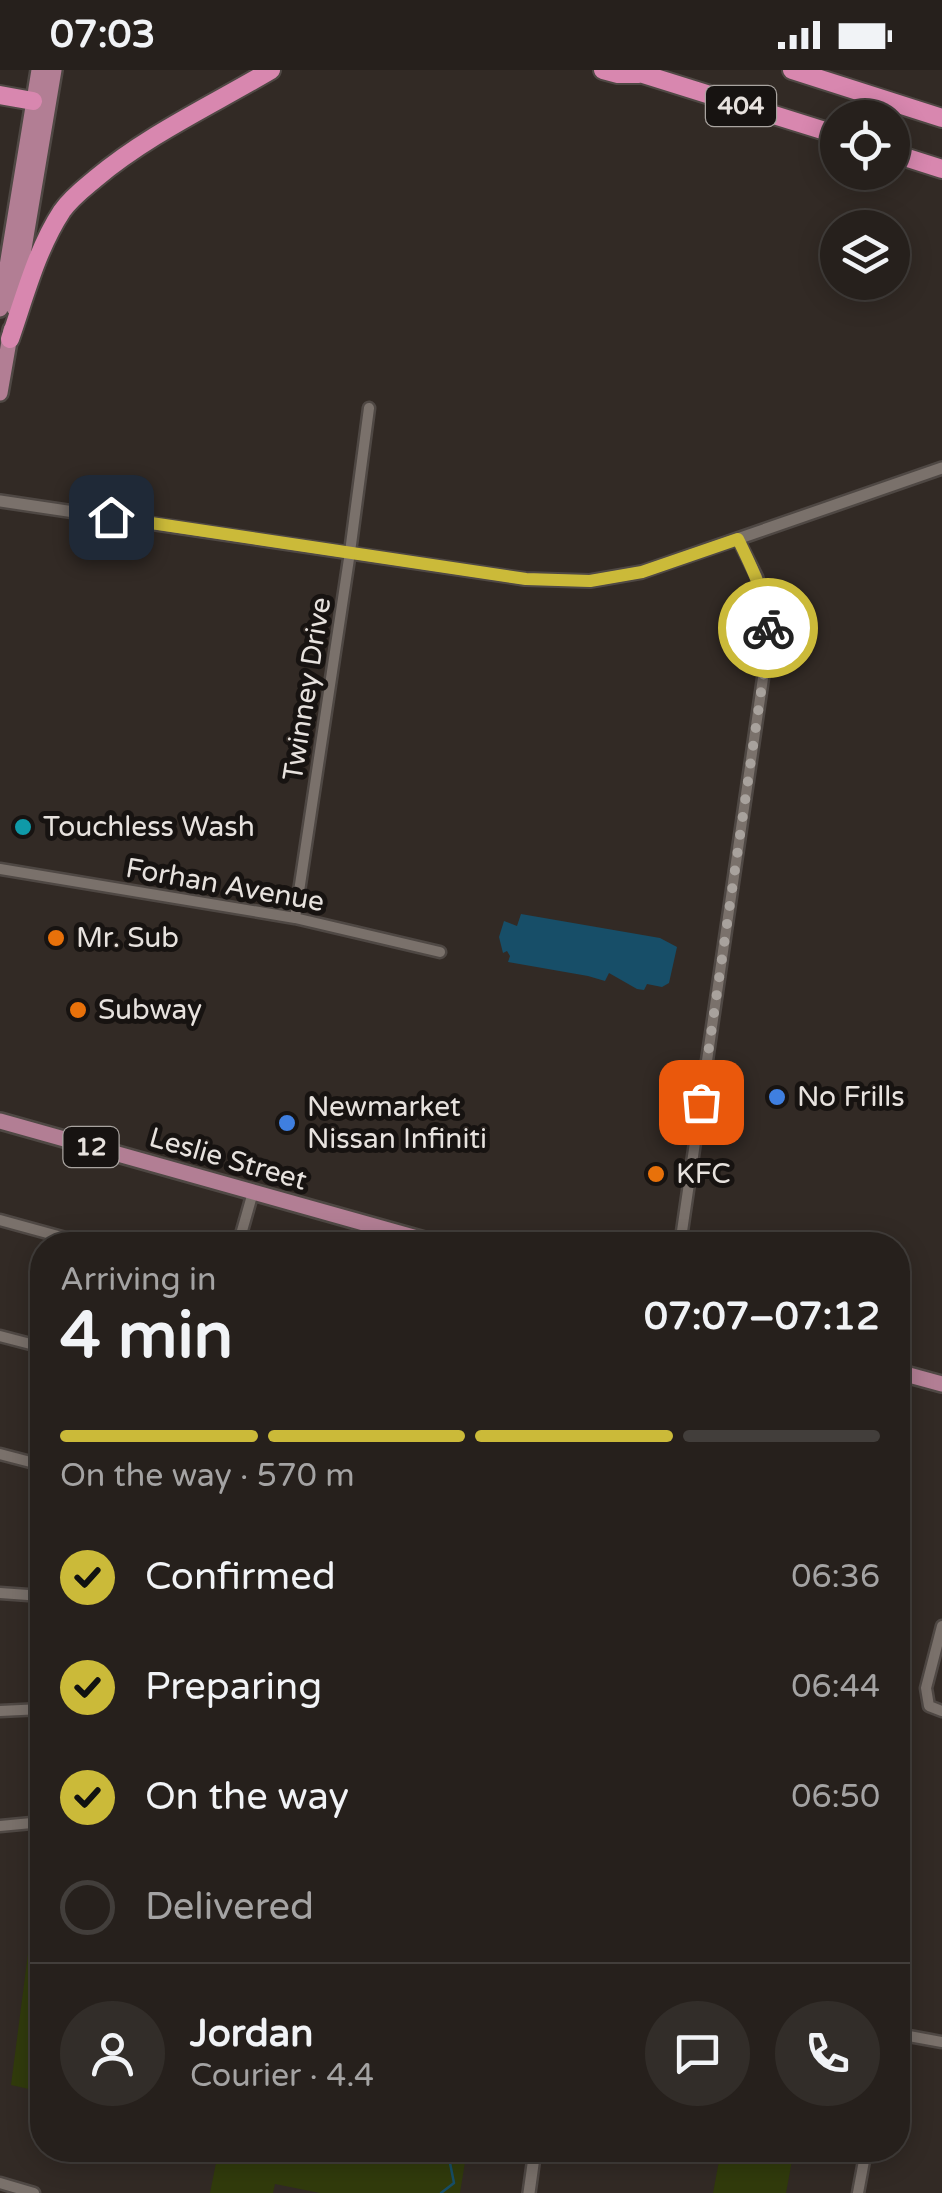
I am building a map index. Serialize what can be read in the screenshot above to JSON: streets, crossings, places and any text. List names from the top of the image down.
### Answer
{
  "streets": {
    "highway": ["404"],
    "main road": ["12", "Leslie Street"],
    "street": ["Twinney Drive", "Forhan Avenue"]
  },
  "crossings": [
    ["Twinney Drive", "Forhan Avenue"]
  ],
  "places": [
    "Touchless Wash",
    "Mr. Sub",
    "Subway",
    "No Frills",
    "Newmarket Nissan Infiniti",
    "KFC"
  ],
  "page": {
    "status": "07:03",
    "heading": ["4 min", "Arriving in", "07:07–07:12"],
    "panel": ["Jordan", "Courier · 4.4"],
    "bar": "On the way · 570 m",
    "list": [
      ["Confirmed", "06:36"],
      ["Preparing", "06:44"],
      ["On the way", "06:50"],
      "Delivered"
    ]
  }
}
